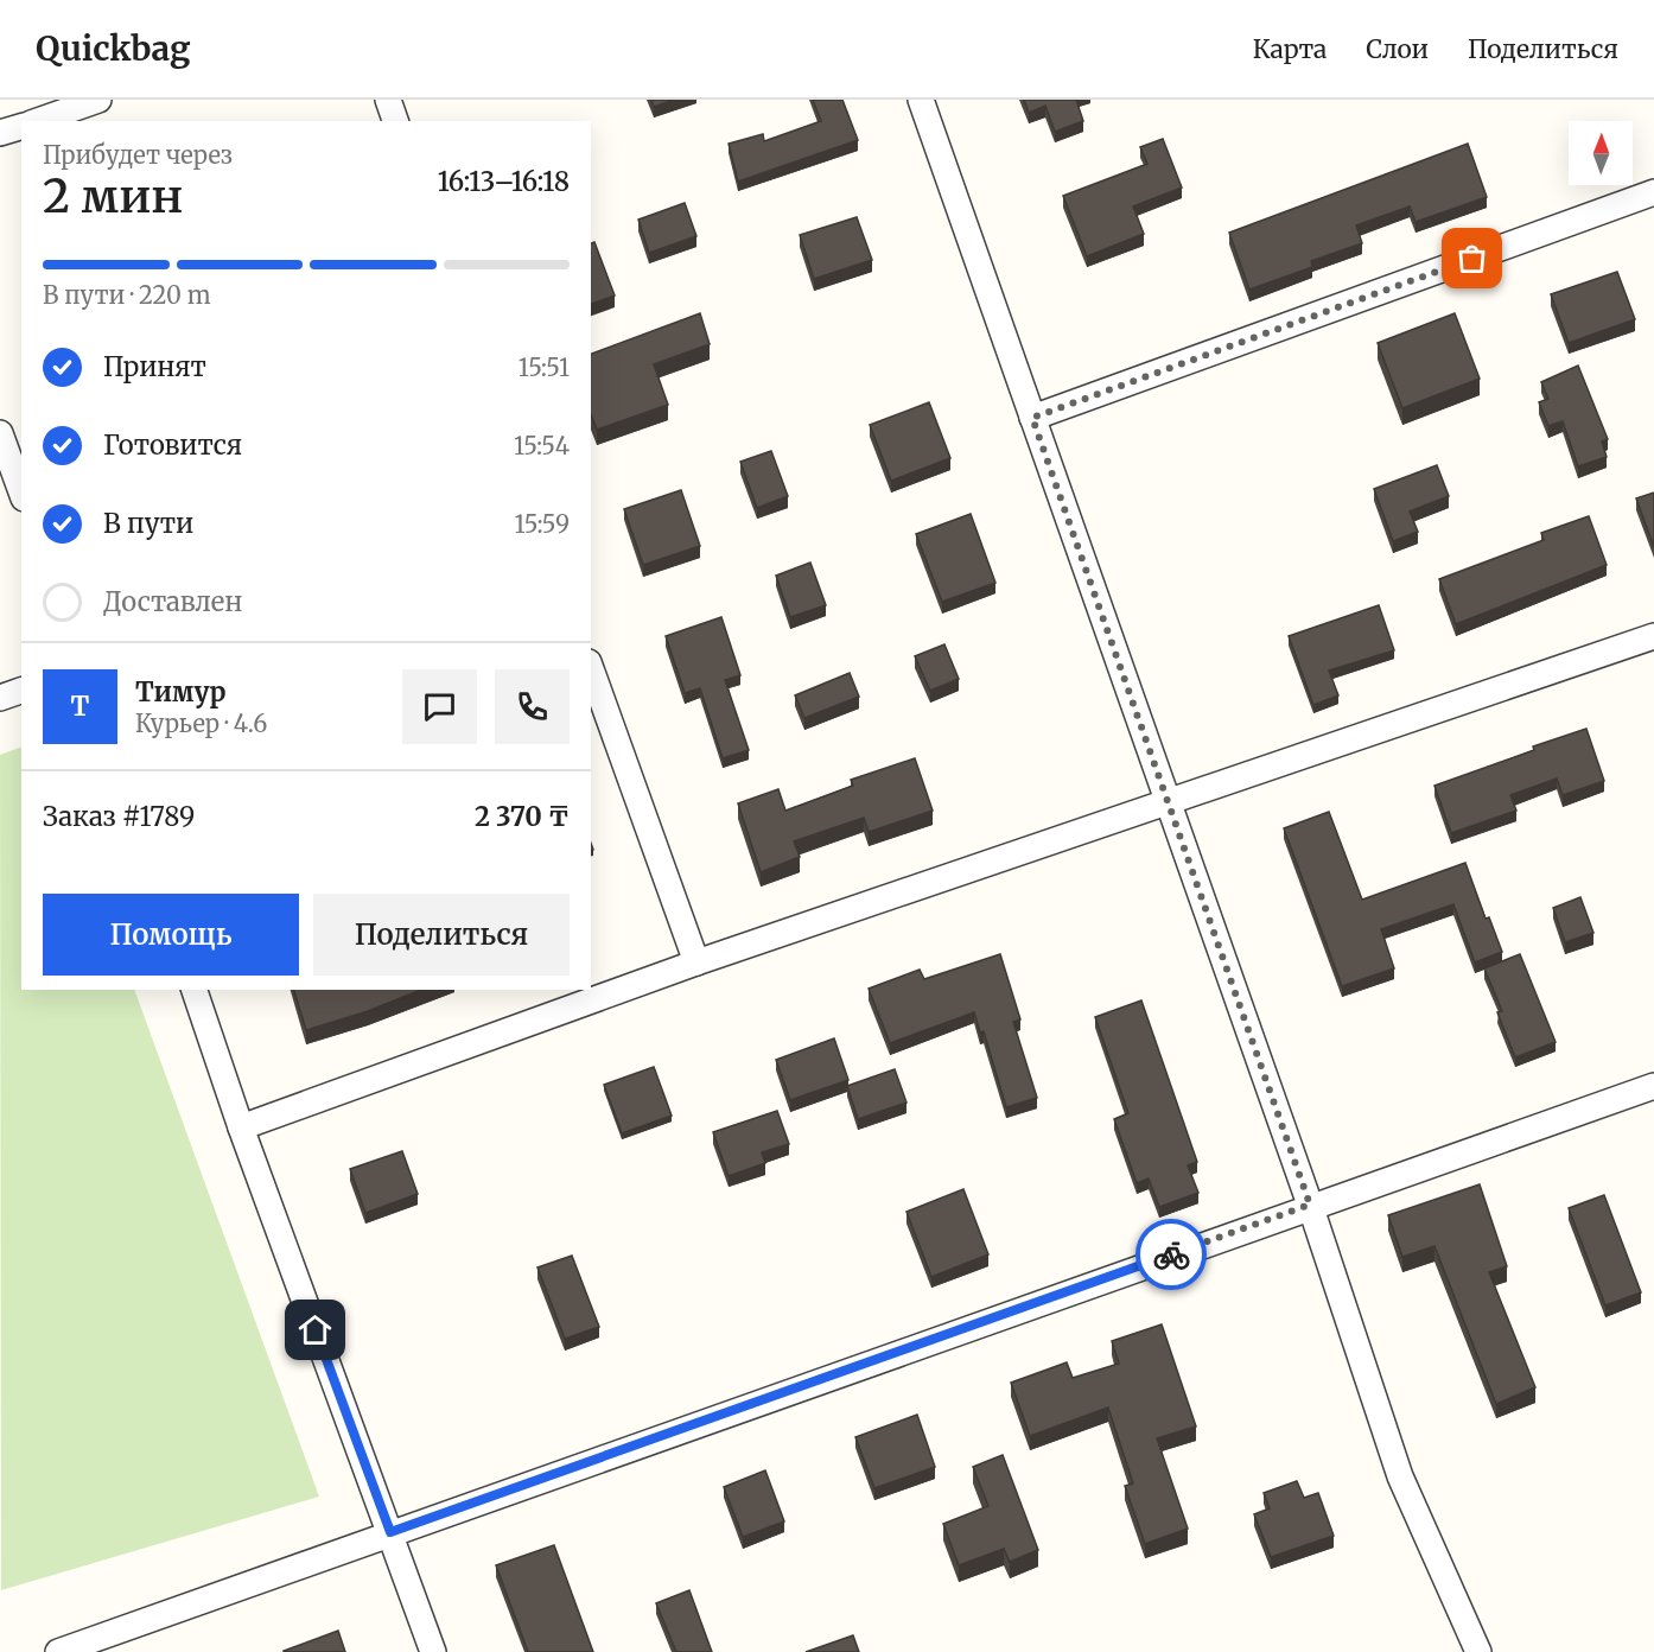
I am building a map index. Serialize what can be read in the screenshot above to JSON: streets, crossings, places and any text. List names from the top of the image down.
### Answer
{
  "north": "top",
  "page": {
    "header": "Quickbag",
    "nav": ["Карта", "Слои", "Поделиться"],
    "heading": ["2 мин", "Прибудет через", "16:13–16:18"],
    "panel": [
      "Тимур",
      "Курьер · 4.6",
      "Заказ #1789",
      "2 370 ₸"
    ],
    "bar": "В пути · 220 m",
    "list": [
      ["Принят", "15:51"],
      ["Готовится", "15:54"],
      ["В пути", "15:59"],
      "Доставлен"
    ],
    "round": "Т",
    "buttons": ["Помощь", "Поделиться"]
  }
}
